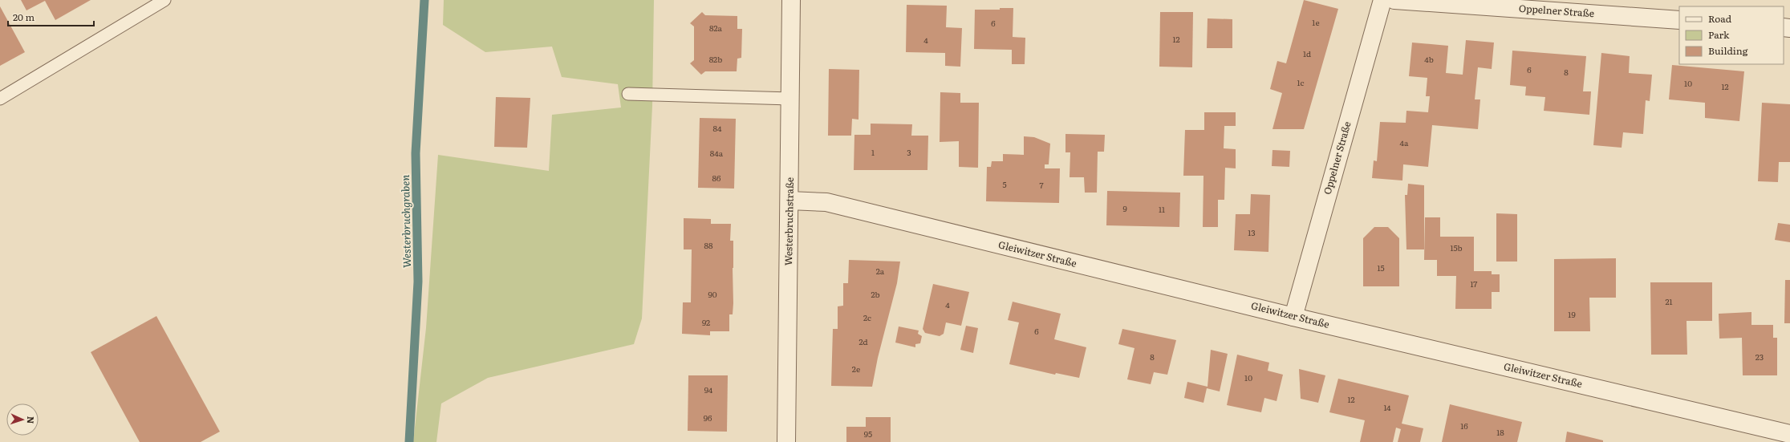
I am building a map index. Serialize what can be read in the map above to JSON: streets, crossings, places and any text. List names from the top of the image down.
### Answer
{
  "streets": {
    "street": ["Oppelner Straße", "Westerbruchstraße", "Gleiwitzer Straße"]
  },
  "crossings": [
    ["Oppelner Straße", "Gleiwitzer Straße"],
    ["Westerbruchstraße", "Gleiwitzer Straße"]
  ],
  "water": ["Westerbruchgraben"],
  "house_numbers": [
    "1e",
    "6",
    "82a",
    "12",
    "4",
    "1d",
    "82b",
    "4b",
    "6",
    "8",
    "1c",
    "10",
    "12",
    "84",
    "4a",
    "1",
    "3",
    "84a",
    "86",
    "5",
    "7",
    "9",
    "11",
    "13",
    "88",
    "15b",
    "15",
    "2a",
    "17",
    "90",
    "2b",
    "21",
    "4",
    "19",
    "2c",
    "92",
    "6",
    "2d",
    "8",
    "23",
    "2e",
    "10",
    "94",
    "12",
    "14",
    "96",
    "16",
    "18",
    "95"
  ],
  "legend": ["Road", "Park", "Building"],
  "scale_bar": "20 m",
  "north": "right"
}
